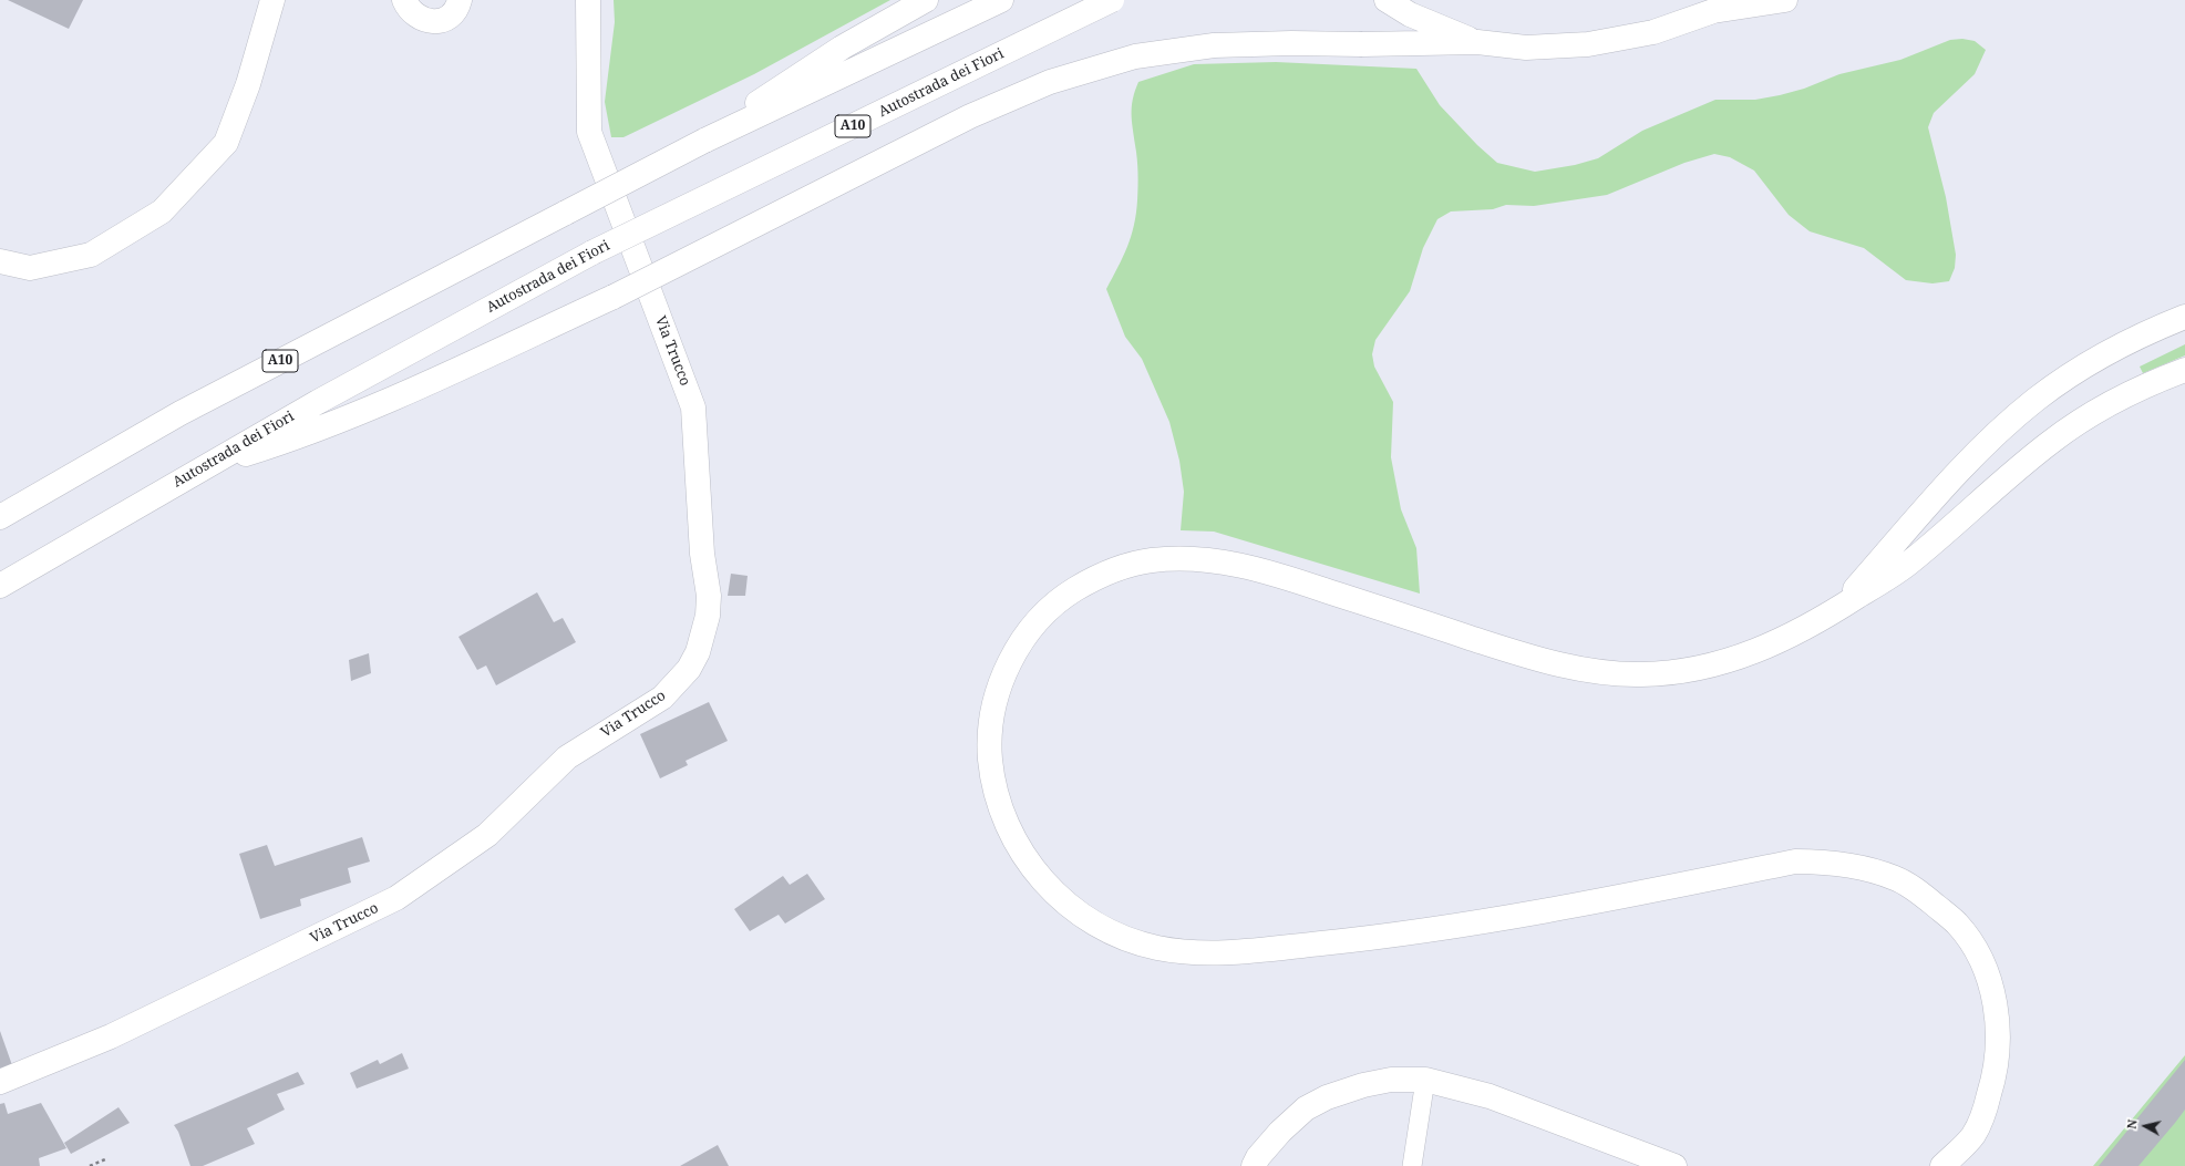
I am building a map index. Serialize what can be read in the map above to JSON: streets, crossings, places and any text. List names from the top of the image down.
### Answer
{
  "streets": {
    "main road": ["Autostrada dei Fiori", "A10", "Via Trucco"]
  },
  "north": "left"
}
